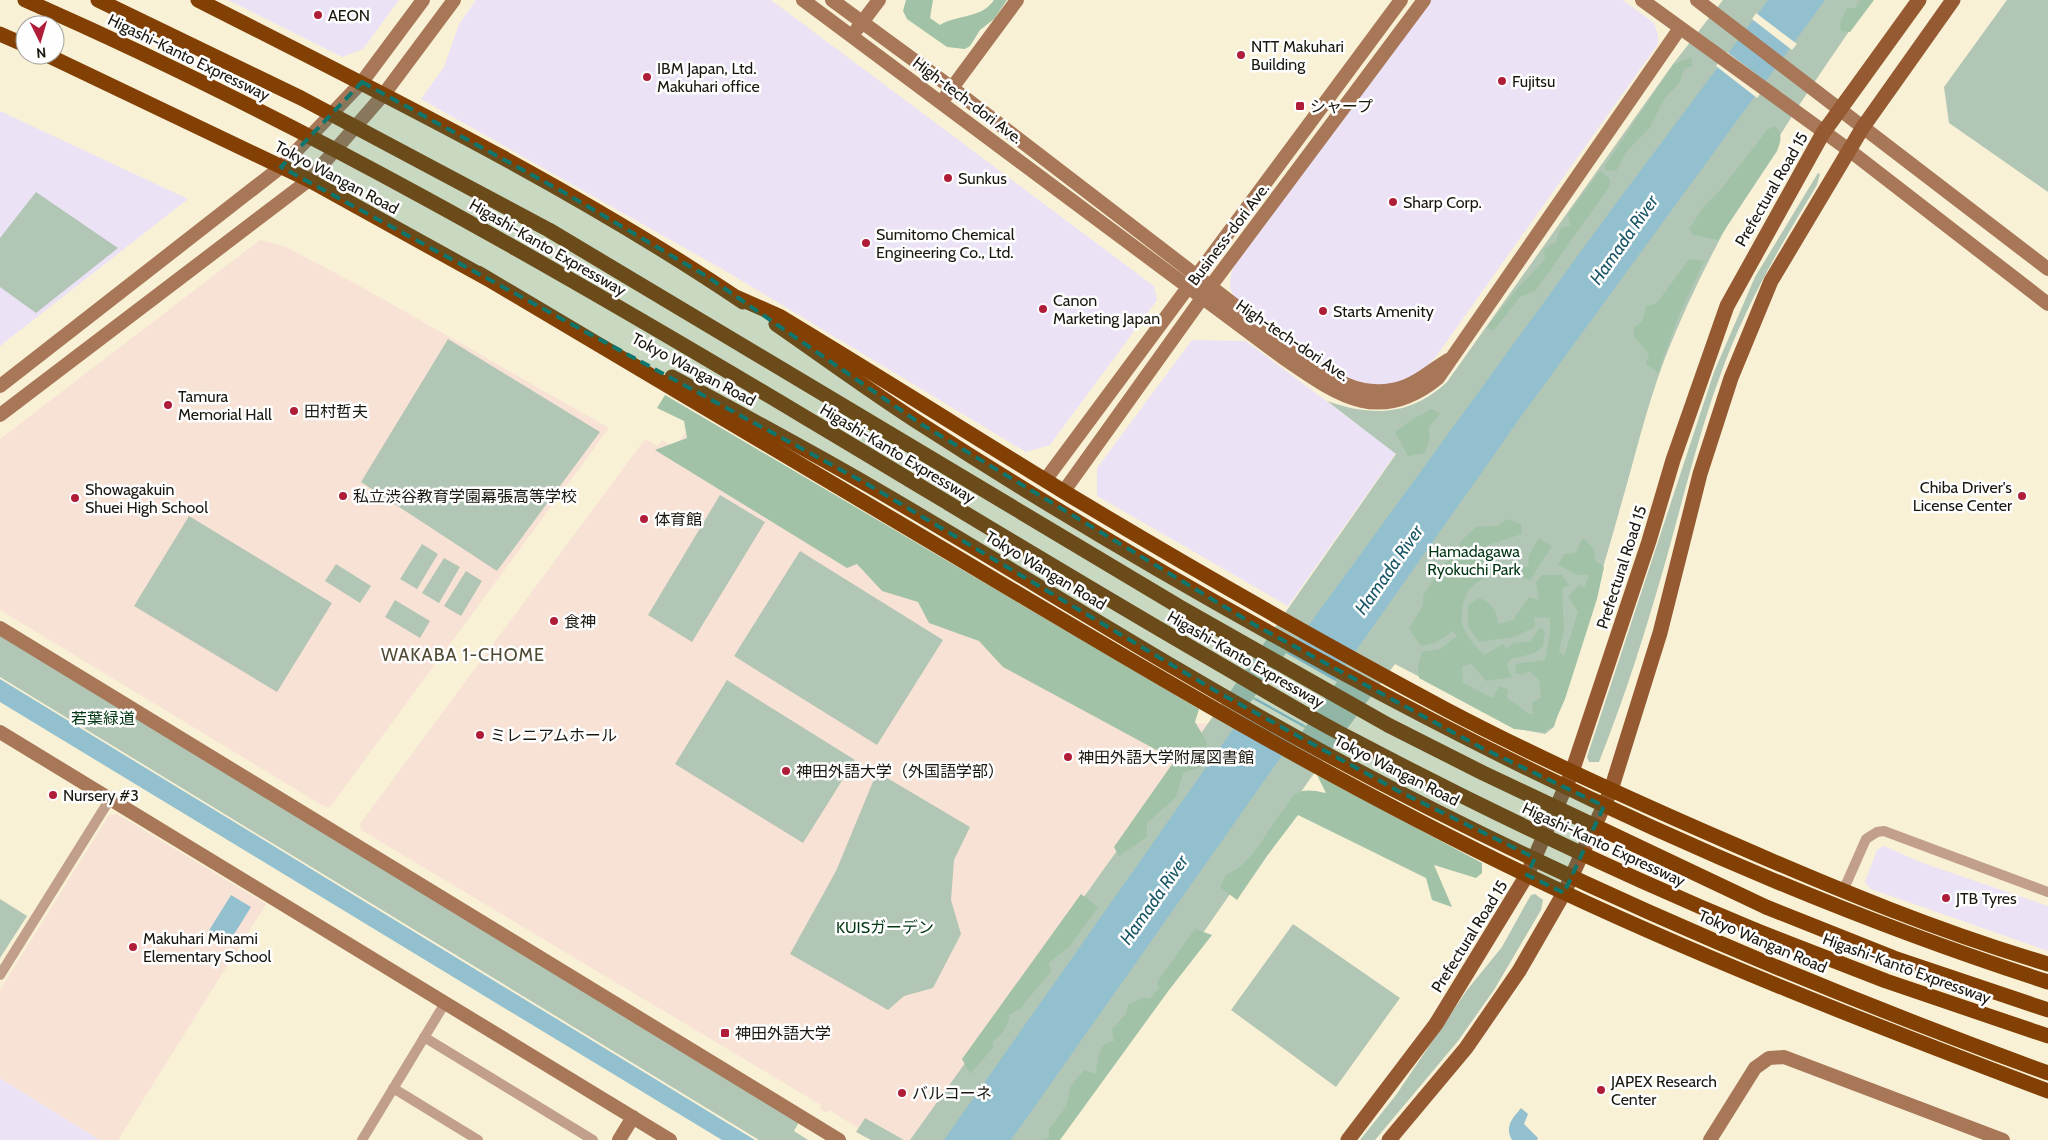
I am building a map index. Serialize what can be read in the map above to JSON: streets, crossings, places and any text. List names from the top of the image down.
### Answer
{
  "streets": {
    "highway": ["Higashi-Kanto Expressway", "Tokyo Wangan Road"],
    "main road": ["Prefectural Road 15"],
    "street": ["High-tech-dori Ave.", "Business-dori Ave."]
  },
  "crossings": [
    ["High-tech-dori Ave.", "Business-dori Ave."]
  ],
  "districts": ["WAKABA 1-CHOME"],
  "water": ["Hamada River"],
  "parks": ["Hamadagawa Ryokuchi Park", "若葉緑道", "KUISガーデン"],
  "places": {
    "other": [
      "AEON",
      "NTT Makuhari Building",
      "IBM Japan, Ltd. Makuhari office",
      "Fujitsu",
      "Sunkus",
      "Sharp Corp.",
      "Sumitomo Chemical Engineering Co., Ltd.",
      "Canon Marketing Japan",
      "Starts Amenity",
      "Tamura Memorial Hall",
      "田村哲夫",
      "私立渋谷教育学園幕張高等学校",
      "Chiba Driver's License Center",
      "Showagakuin Shuei High School",
      "体育館",
      "食神",
      "ミレニアムホール",
      "神田外語大学附属図書館",
      "神田外語大学（外国語学部）",
      "Nursery #3",
      "JTB Tyres",
      "Makuhari Minami Elementary School",
      "JAPEX Research Center",
      "バルコーネ"
    ],
    "transit": ["シャープ", "神田外語大学"]
  },
  "north": "bottom"
}
